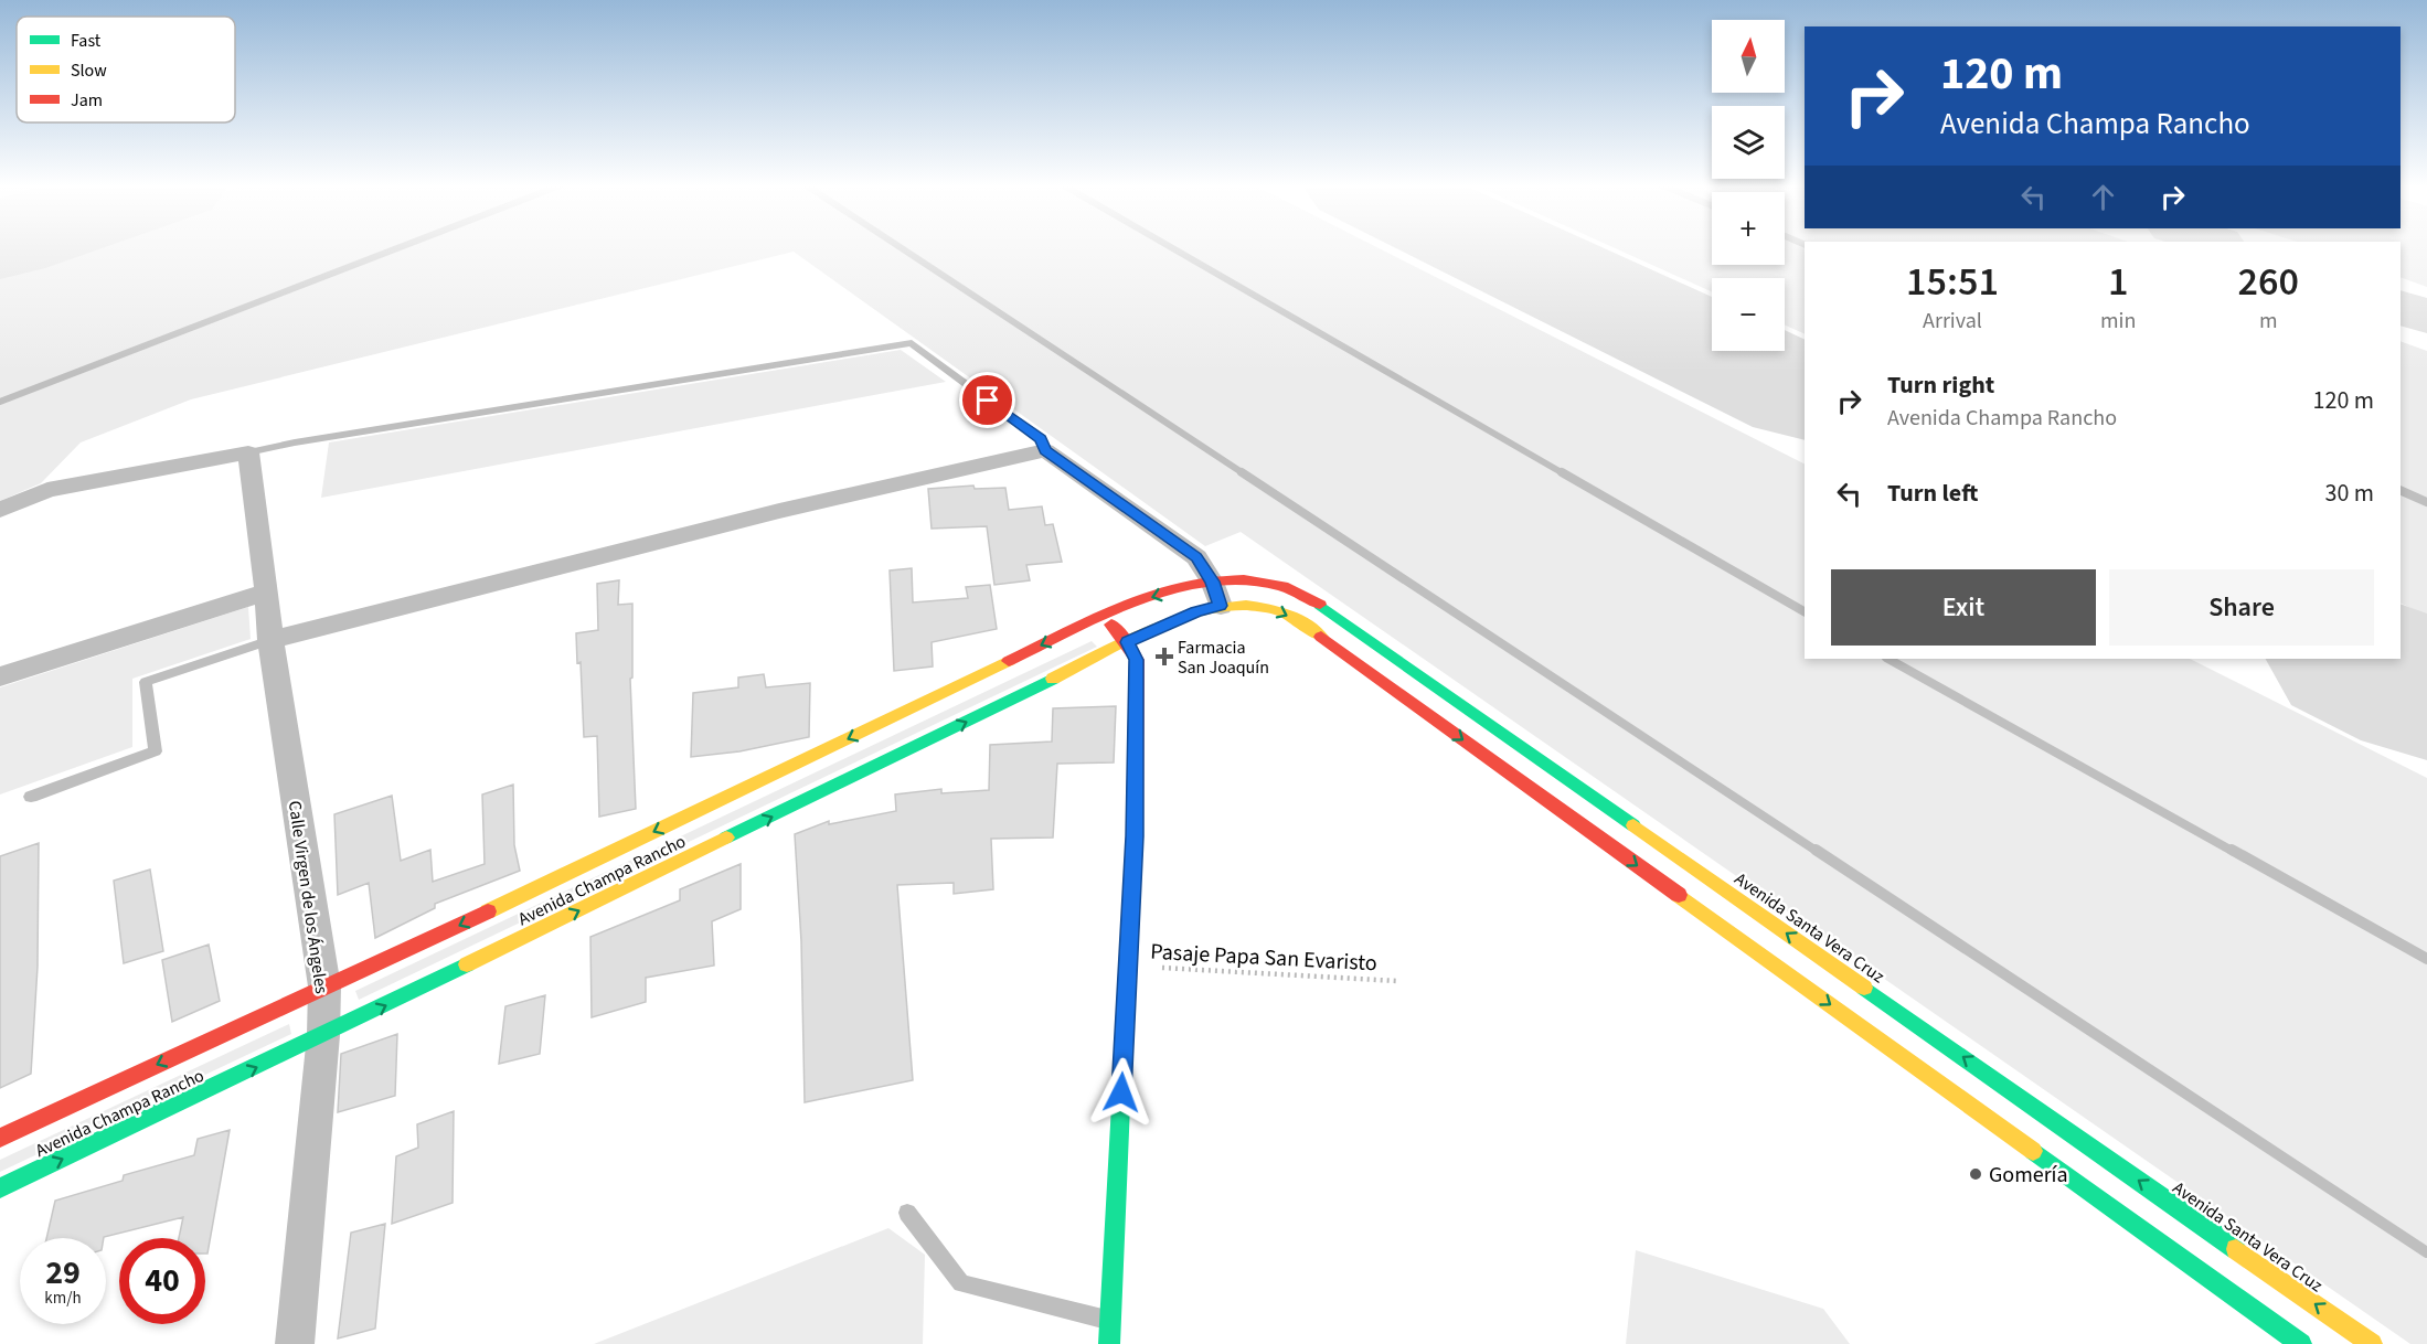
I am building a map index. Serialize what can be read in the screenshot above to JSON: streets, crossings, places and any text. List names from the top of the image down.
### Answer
{
  "streets": {
    "main road": ["Avenida Champa Rancho", "Avenida Santa Vera Cruz"],
    "street": ["Calle Virgen de los Ángeles"],
    "path": ["Pasaje Papa San Evaristo"]
  },
  "crossings": [
    ["Avenida Champa Rancho", "Calle Virgen de los Ángeles"],
    ["Avenida Champa Rancho", "Avenida Santa Vera Cruz"]
  ],
  "places": {
    "health": ["Farmacia San Joaquín"],
    "other": ["Gomería"]
  },
  "legend": ["Fast", "Slow", "Jam"],
  "north": "top",
  "page": {
    "map_buttons": ["+", "−"],
    "turn": ["120 m", "Avenida Champa Rancho"],
    "eta": [
      "15:51",
      "Arrival",
      "1",
      "min",
      "260",
      "m"
    ],
    "list": [
      {
        "name": "Turn right",
        "note": "Avenida Champa Rancho",
        "value": "120 m"
      },
      {
        "name": "Turn left",
        "value": "30 m"
      }
    ],
    "buttons": ["Exit", "Share"],
    "speed": "29 km/h",
    "limit": "40"
  }
}
